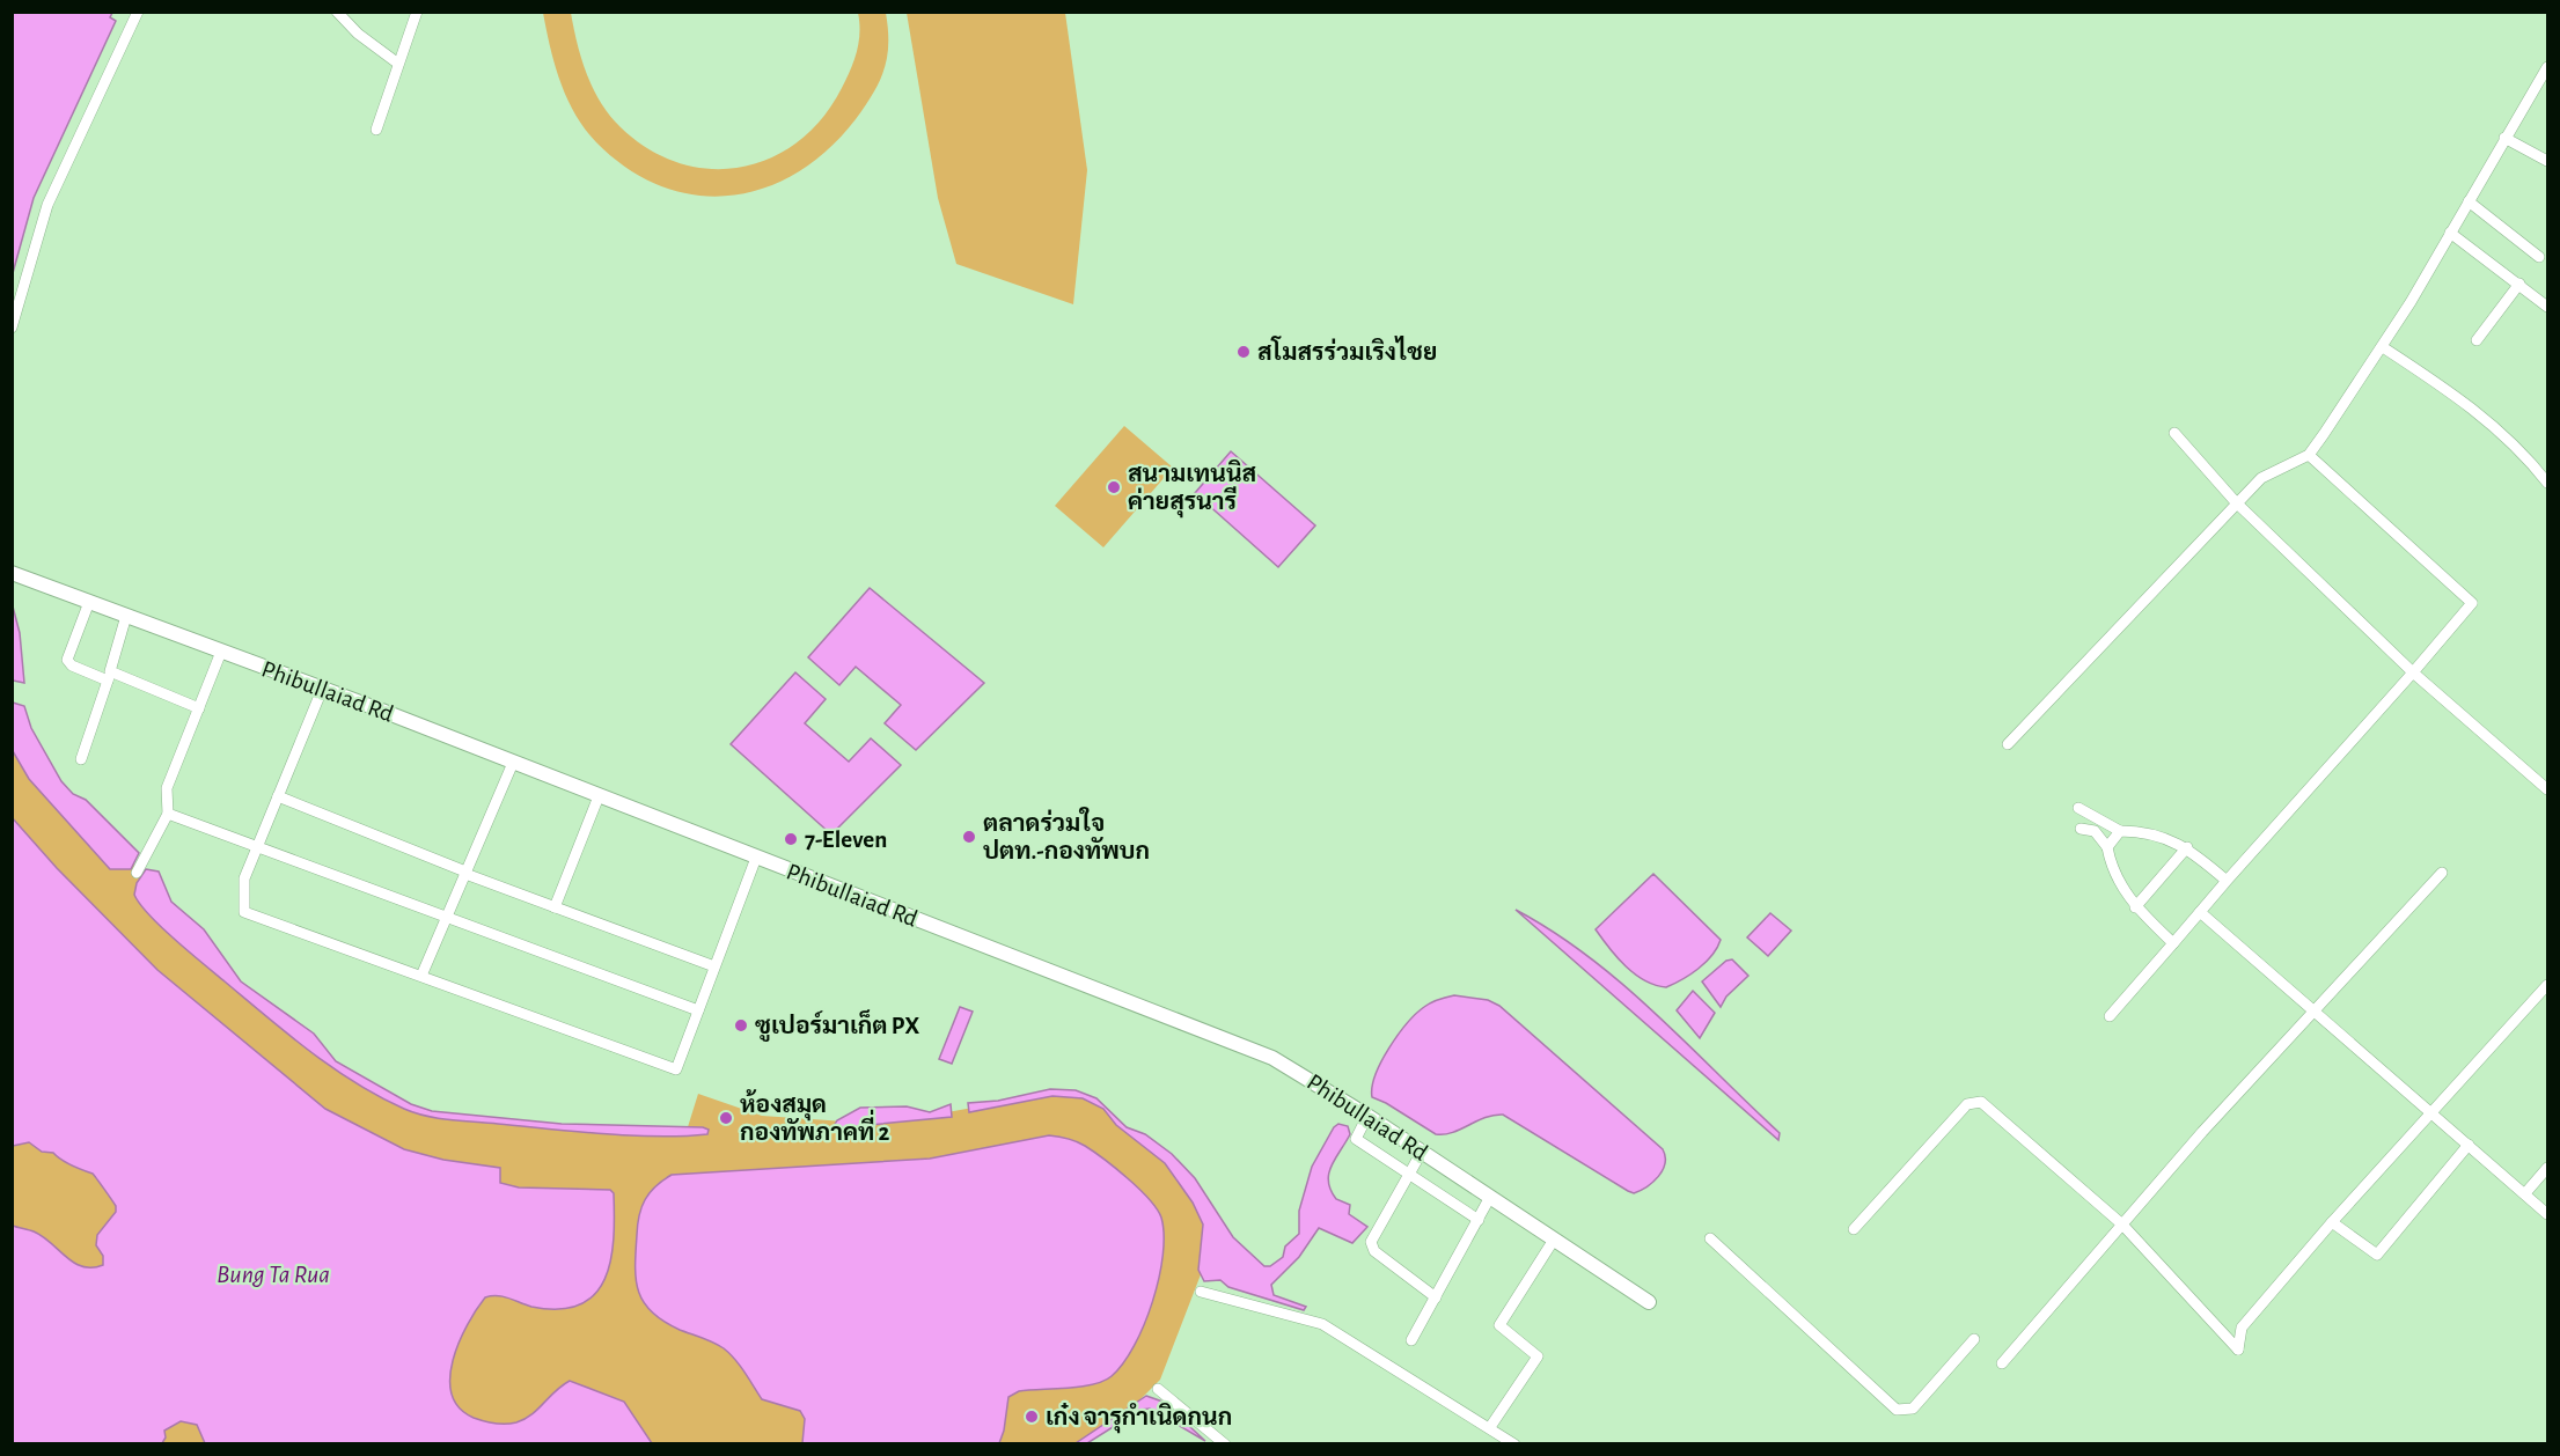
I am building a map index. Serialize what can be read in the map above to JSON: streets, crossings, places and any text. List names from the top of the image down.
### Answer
{
  "streets": {
    "street": ["Phibullaiad Rd"]
  },
  "water": ["Bung Ta Rua"],
  "places": [
    "สโมสรร่วมเริงไชย",
    "สนามเทนนิส ค่ายสุรนารี",
    "ตลาดร่วมใจ ปตท.-กองทัพบก",
    "7-Eleven",
    "ซูเปอร์มาเก็ต PX",
    "ห้องสมุด กองทัพภาคที่ 2",
    "เก๋ง จารุกำเนิดกนก"
  ]
}
